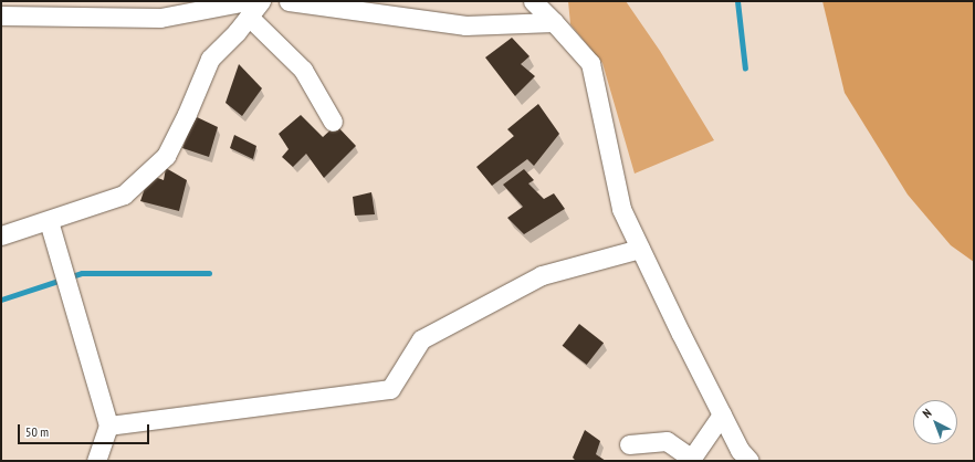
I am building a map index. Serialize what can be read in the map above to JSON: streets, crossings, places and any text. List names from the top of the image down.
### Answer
{
  "scale_bar": "50 m",
  "north": "top left"
}
